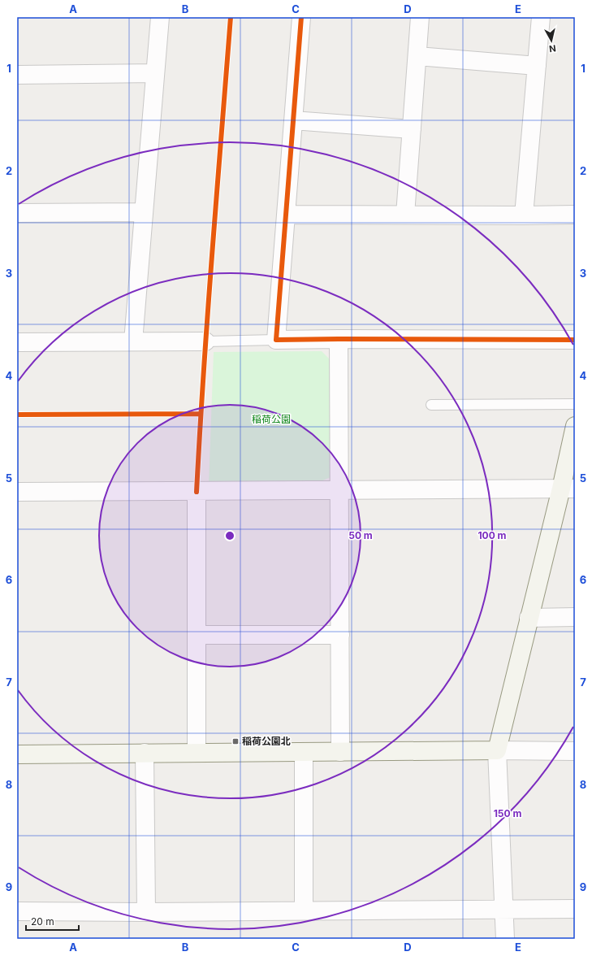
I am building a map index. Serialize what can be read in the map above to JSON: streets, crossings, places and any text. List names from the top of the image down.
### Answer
{
  "parks": ["稲荷公園"],
  "places": {
    "transit": ["稲荷公園北"]
  },
  "scale_bar": "20 m",
  "north": "bottom",
  "grid": {
    "columns": [
      "A",
      "B",
      "C",
      "D",
      "E"
    ],
    "rows": [
      "1",
      "2",
      "3",
      "4",
      "5",
      "6",
      "7",
      "8",
      "9"
    ]
  },
  "rings": ["50 m", "100 m", "150 m"]
}
